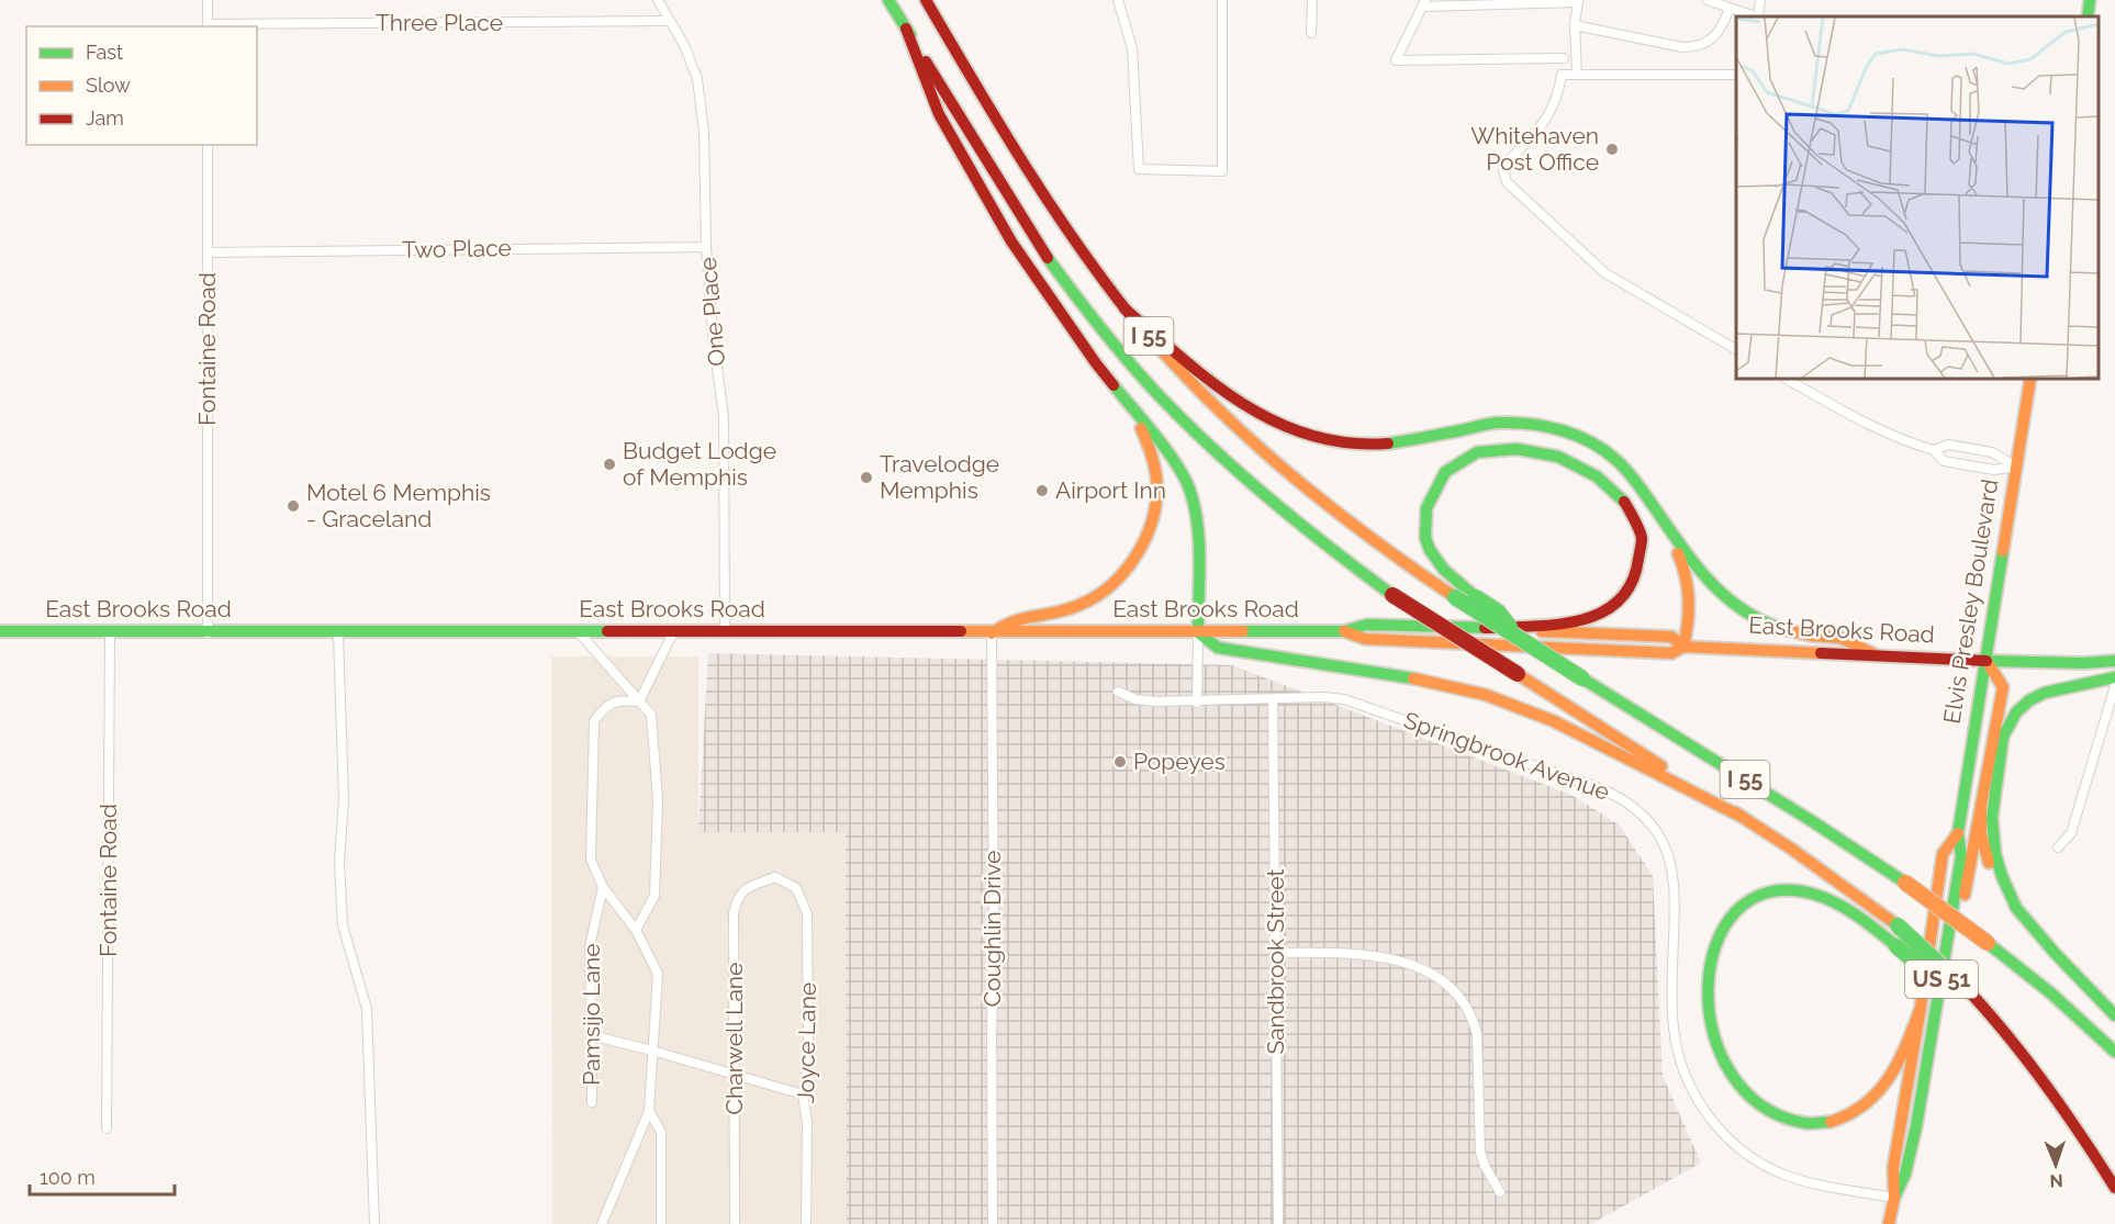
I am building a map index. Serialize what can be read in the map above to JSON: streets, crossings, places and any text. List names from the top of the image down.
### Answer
{
  "streets": {
    "main road": [
      "I 55",
      "Elvis Presley Boulevard",
      "East Brooks Road",
      "US 51"
    ],
    "street": [
      "Three Place",
      "Two Place",
      "One Place",
      "Fontaine Road",
      "Springbrook Avenue",
      "Coughlin Drive",
      "Sandbrook Street",
      "Pamsijo Lane",
      "Charwell Lane",
      "Joyce Lane"
    ]
  },
  "crossings": [
    ["Three Place", "One Place"],
    ["Two Place", "One Place"],
    ["Two Place", "Fontaine Road"],
    ["One Place", "East Brooks Road"],
    ["Fontaine Road", "East Brooks Road"],
    ["Elvis Presley Boulevard", "East Brooks Road"],
    ["Elvis Presley Boulevard", "Springbrook Avenue"],
    ["East Brooks Road", "Coughlin Drive"],
    ["Springbrook Avenue", "Sandbrook Street"],
    ["Charwell Lane", "Joyce Lane"]
  ],
  "places": [
    "Whitehaven Post Office",
    "Budget Lodge of Memphis",
    "Travelodge Memphis",
    "Airport Inn",
    "Motel 6 Memphis - Graceland",
    "Popeyes"
  ],
  "legend": ["Fast", "Slow", "Jam"],
  "scale_bar": "100 m",
  "north": "bottom"
}
